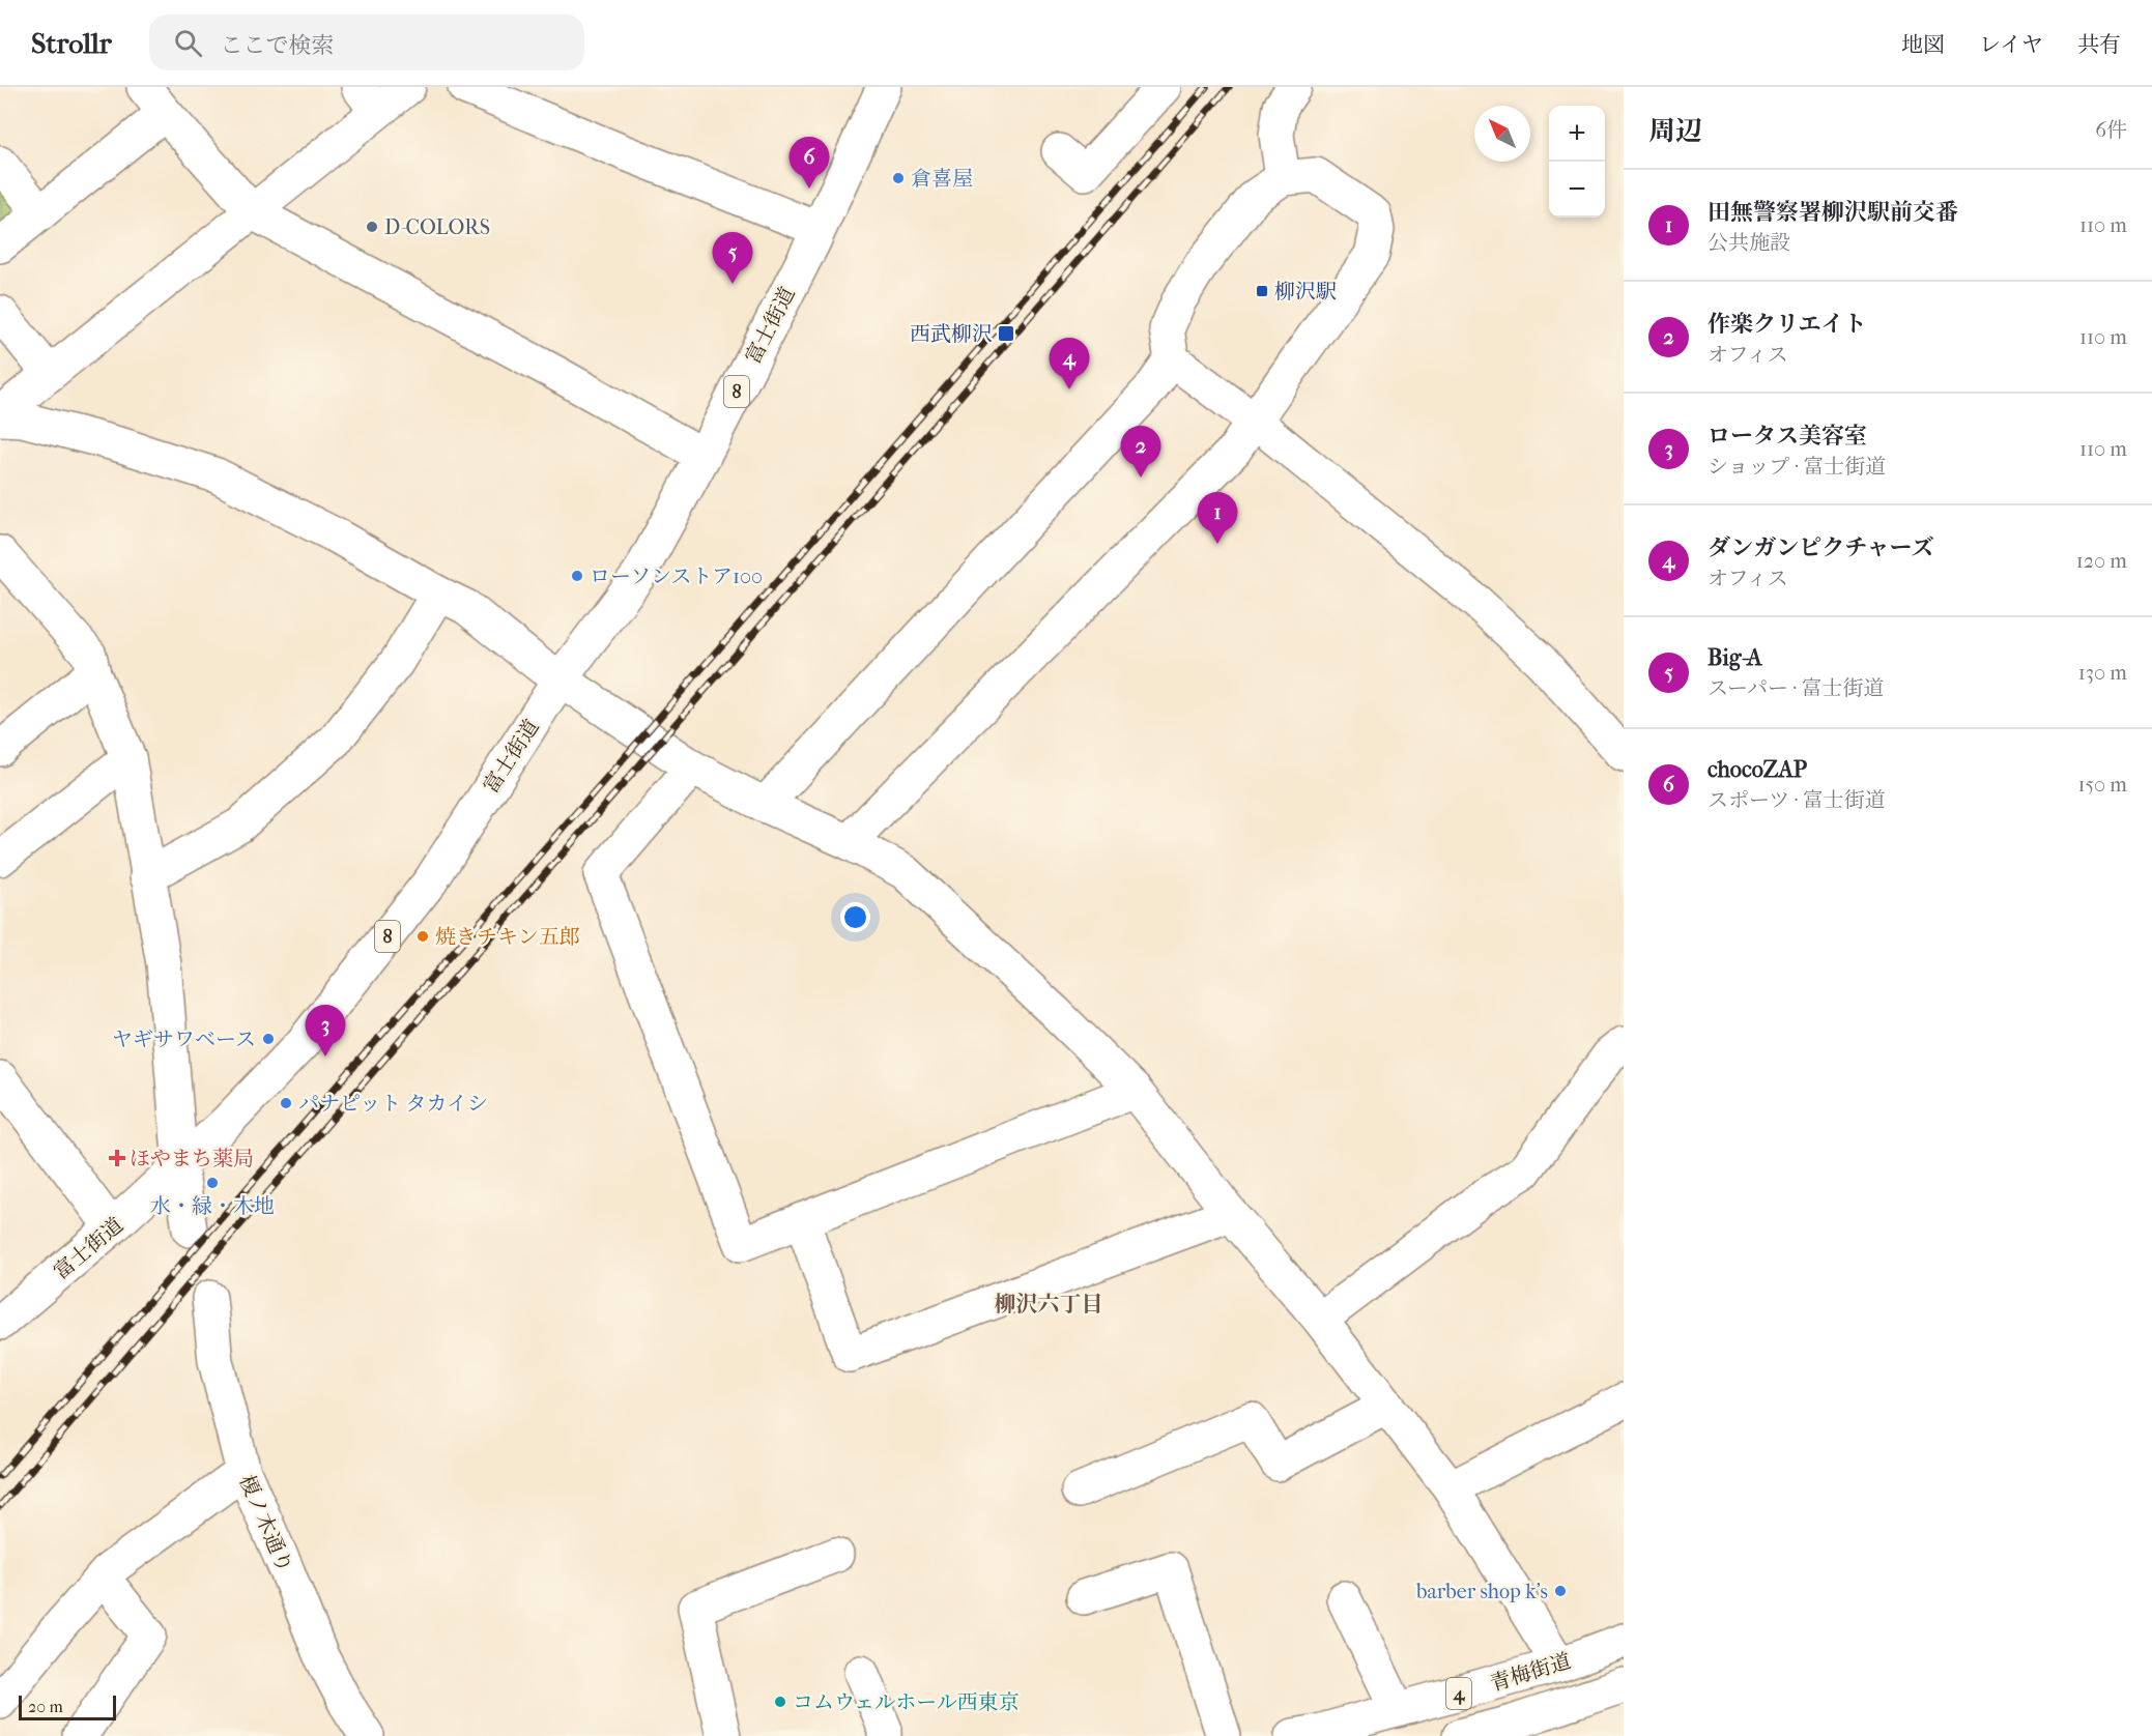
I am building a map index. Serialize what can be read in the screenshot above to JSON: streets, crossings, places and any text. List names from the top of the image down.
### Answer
{
  "streets": {
    "street": [
      "富士街道",
      "8",
      "榎ノ木通り",
      "青梅街道",
      "4"
    ]
  },
  "districts": ["柳沢六丁目"],
  "places": {
    "other": [
      "倉喜屋",
      "D-COLORS",
      "ローソンストア100",
      "焼きチキン五郎",
      "ヤギサワベース",
      "パナピット タカイシ",
      "水・緑・木地",
      "barber shop k's",
      "コムウェルホール西東京"
    ],
    "transit": ["柳沢駅", "西武柳沢"],
    "health": ["ほやまち薬局"]
  },
  "scale_bar": "20 m",
  "north": "top left",
  "page": {
    "header": "Strollr",
    "search": "ここで検索",
    "nav": ["地図", "レイヤ", "共有"],
    "heading": ["周辺", "6件"],
    "map_buttons": ["+", "−"],
    "pins": [
      "6",
      "5",
      "4",
      "2",
      "1",
      "3"
    ],
    "list": [
      {
        "mark": "1",
        "name": "田無警察署柳沢駅前交番",
        "note": "公共施設",
        "value": "110 m"
      },
      {
        "mark": "2",
        "name": "作楽クリエイト",
        "note": "オフィス",
        "value": "110 m"
      },
      {
        "mark": "3",
        "name": "ロータス美容室",
        "note": "ショップ · 富士街道",
        "value": "110 m"
      },
      {
        "mark": "4",
        "name": "ダンガンピクチャーズ",
        "note": "オフィス",
        "value": "120 m"
      },
      {
        "mark": "5",
        "name": "Big-A",
        "note": "スーパー · 富士街道",
        "value": "130 m"
      },
      {
        "mark": "6",
        "name": "chocoZAP",
        "note": "スポーツ · 富士街道",
        "value": "150 m"
      }
    ],
    "scale": "20 m"
  }
}
